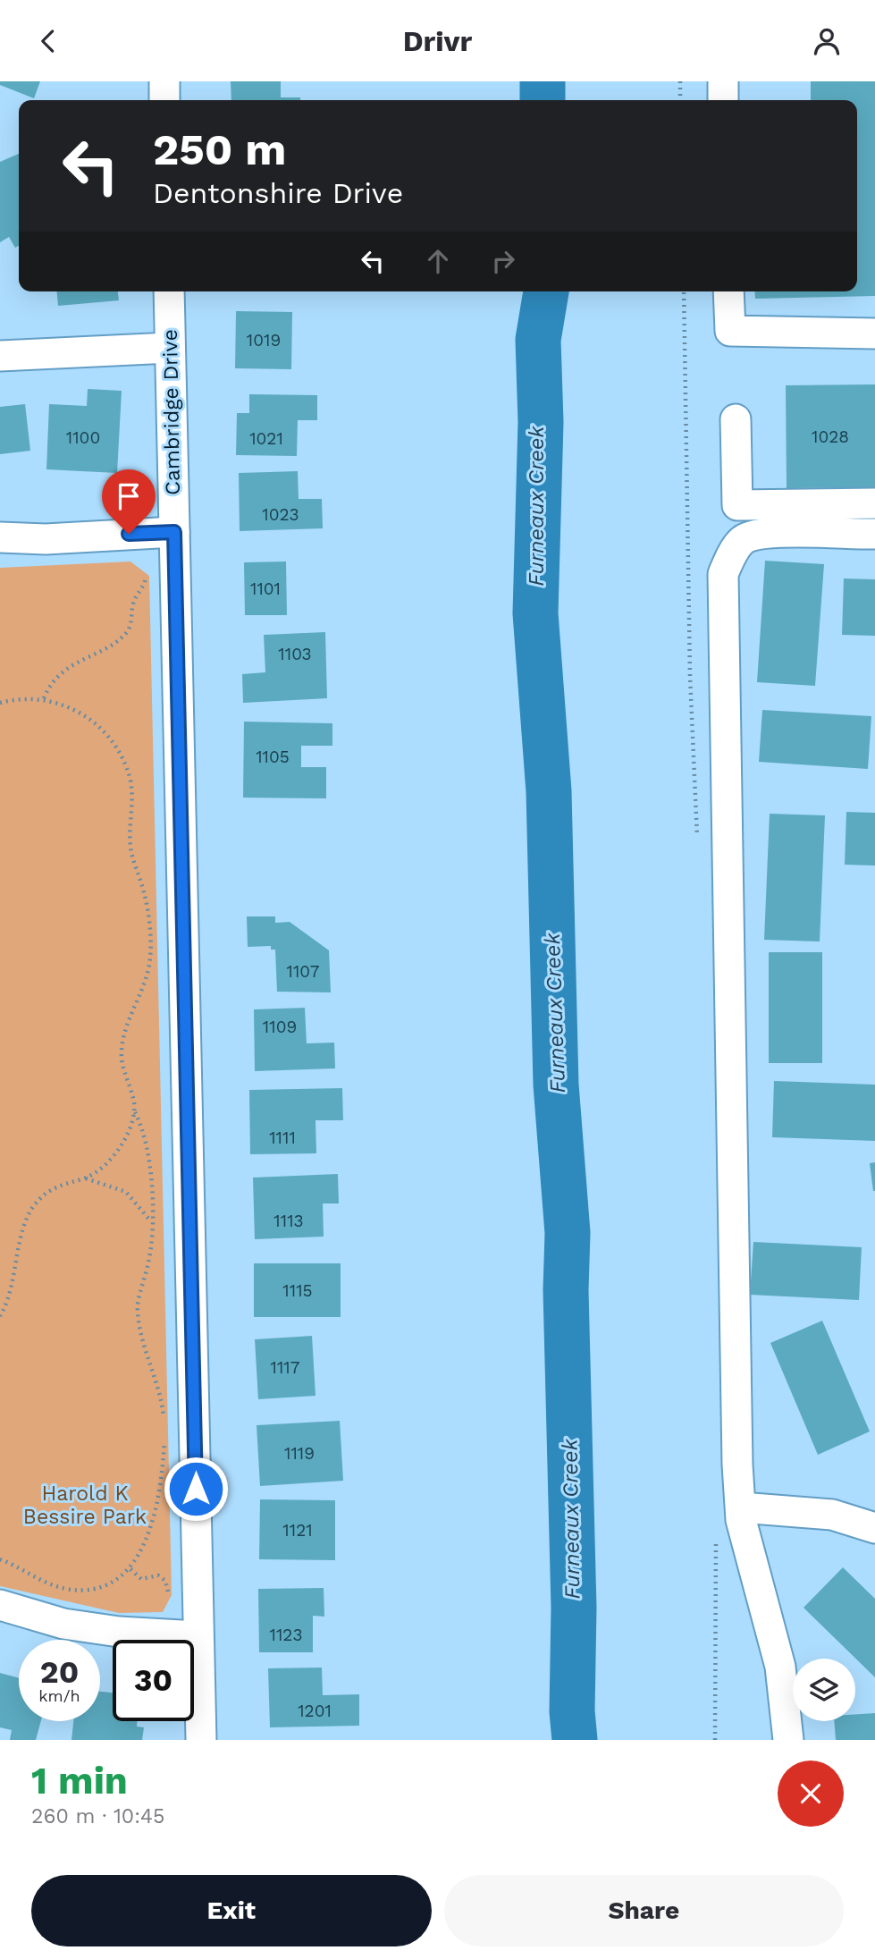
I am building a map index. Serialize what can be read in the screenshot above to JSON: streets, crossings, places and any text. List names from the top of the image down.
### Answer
{
  "streets": {
    "street": ["Cambridge Drive"]
  },
  "water": ["Furneaux Creek"],
  "parks": ["Harold K Bessire Park"],
  "house_numbers": [
    "1019",
    "1028",
    "1100",
    "1021",
    "1023",
    "1101",
    "1103",
    "1105",
    "1107",
    "1109",
    "1111",
    "1113",
    "1115",
    "1117",
    "1119",
    "1121",
    "1123",
    "1201"
  ],
  "page": {
    "header": "Drivr",
    "turn": ["250 m", "Dentonshire Drive"],
    "speed": "20 km/h",
    "limit": "30",
    "heading": ["1 min", "260 m · 10:45"],
    "buttons": ["Exit", "Share"]
  }
}
